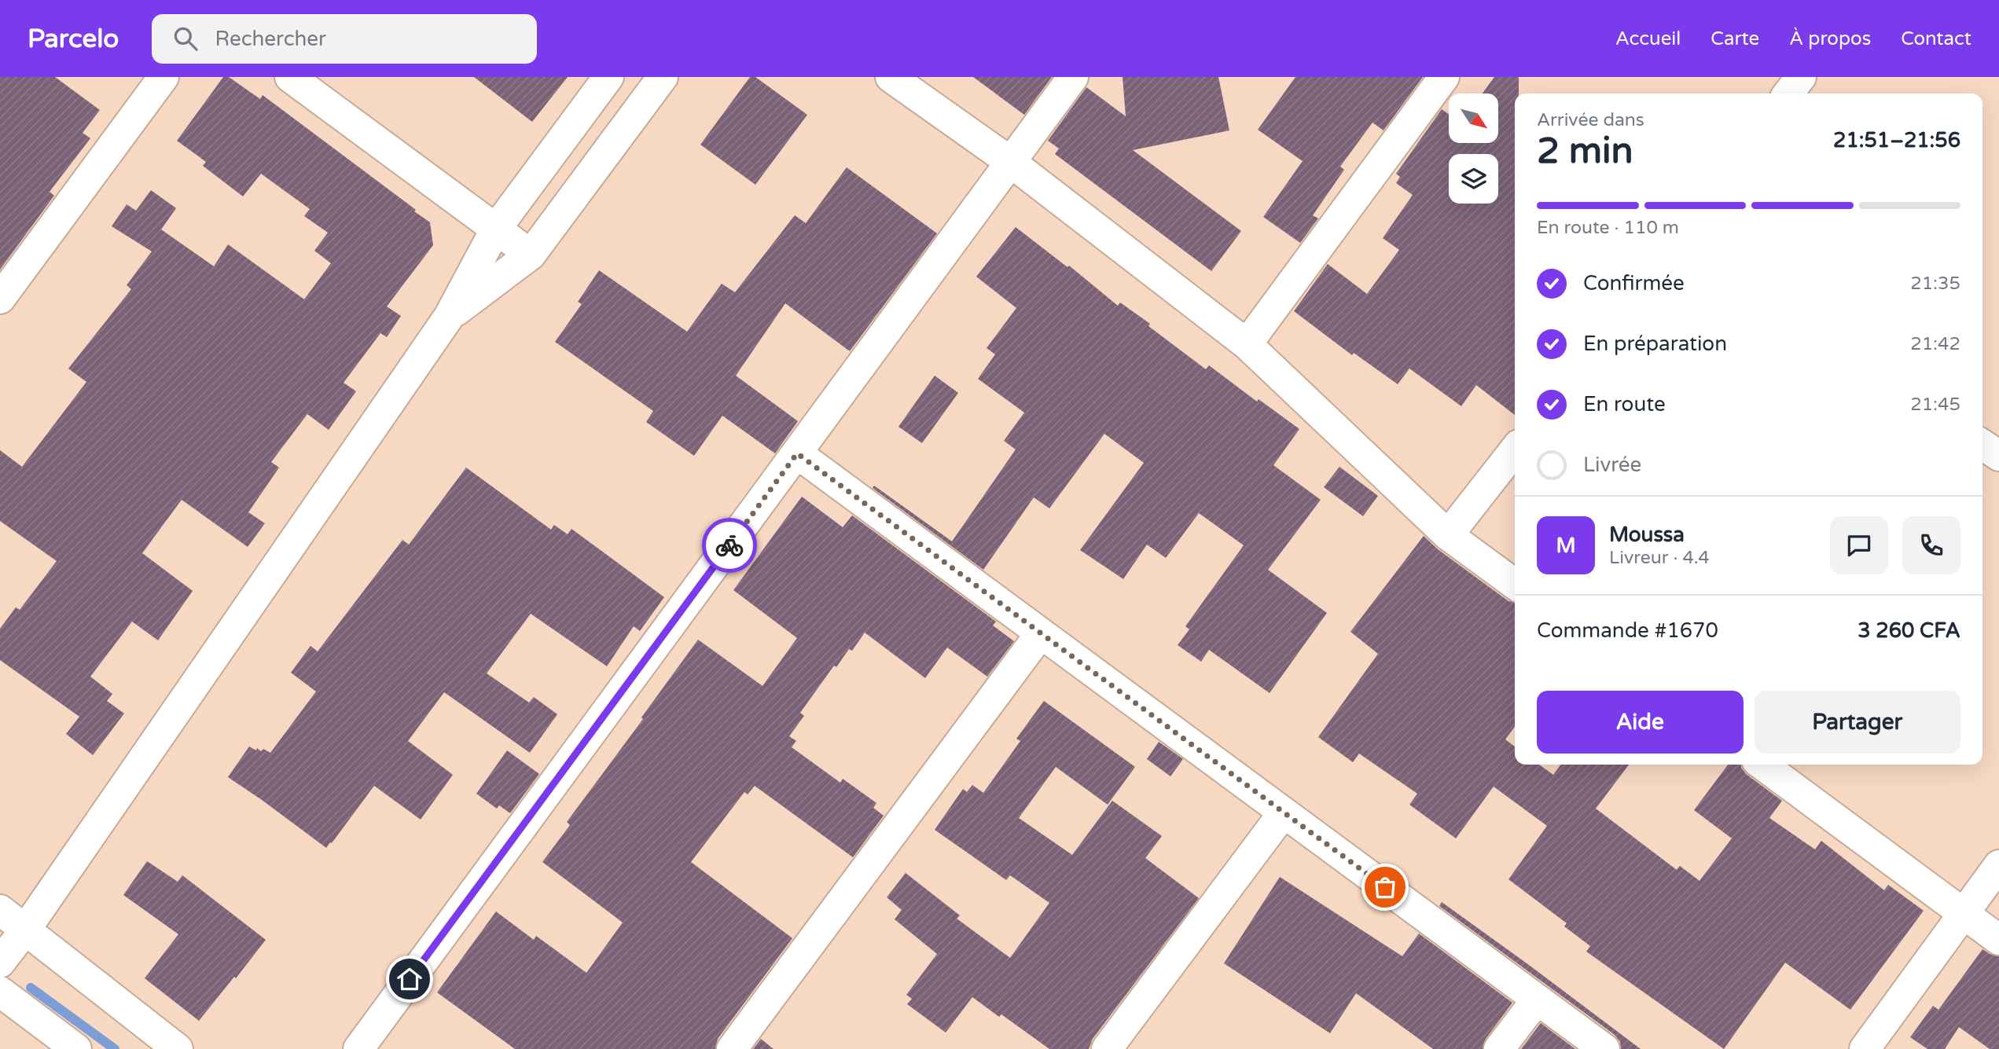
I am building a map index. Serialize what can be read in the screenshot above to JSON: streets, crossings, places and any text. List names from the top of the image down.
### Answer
{
  "north": "bottom right",
  "page": {
    "header": "Parcelo",
    "search": "Rechercher",
    "nav": [
      "Accueil",
      "Carte",
      "À propos",
      "Contact"
    ],
    "heading": ["2 min", "Arrivée dans", "21:51–21:56"],
    "panel": [
      "Moussa",
      "Livreur · 4.4",
      "Commande #1670",
      "3 260 CFA"
    ],
    "bar": "En route · 110 m",
    "list": [
      ["Confirmée", "21:35"],
      ["En préparation", "21:42"],
      ["En route", "21:45"],
      "Livrée"
    ],
    "round": "M",
    "buttons": ["Aide", "Partager"]
  }
}
